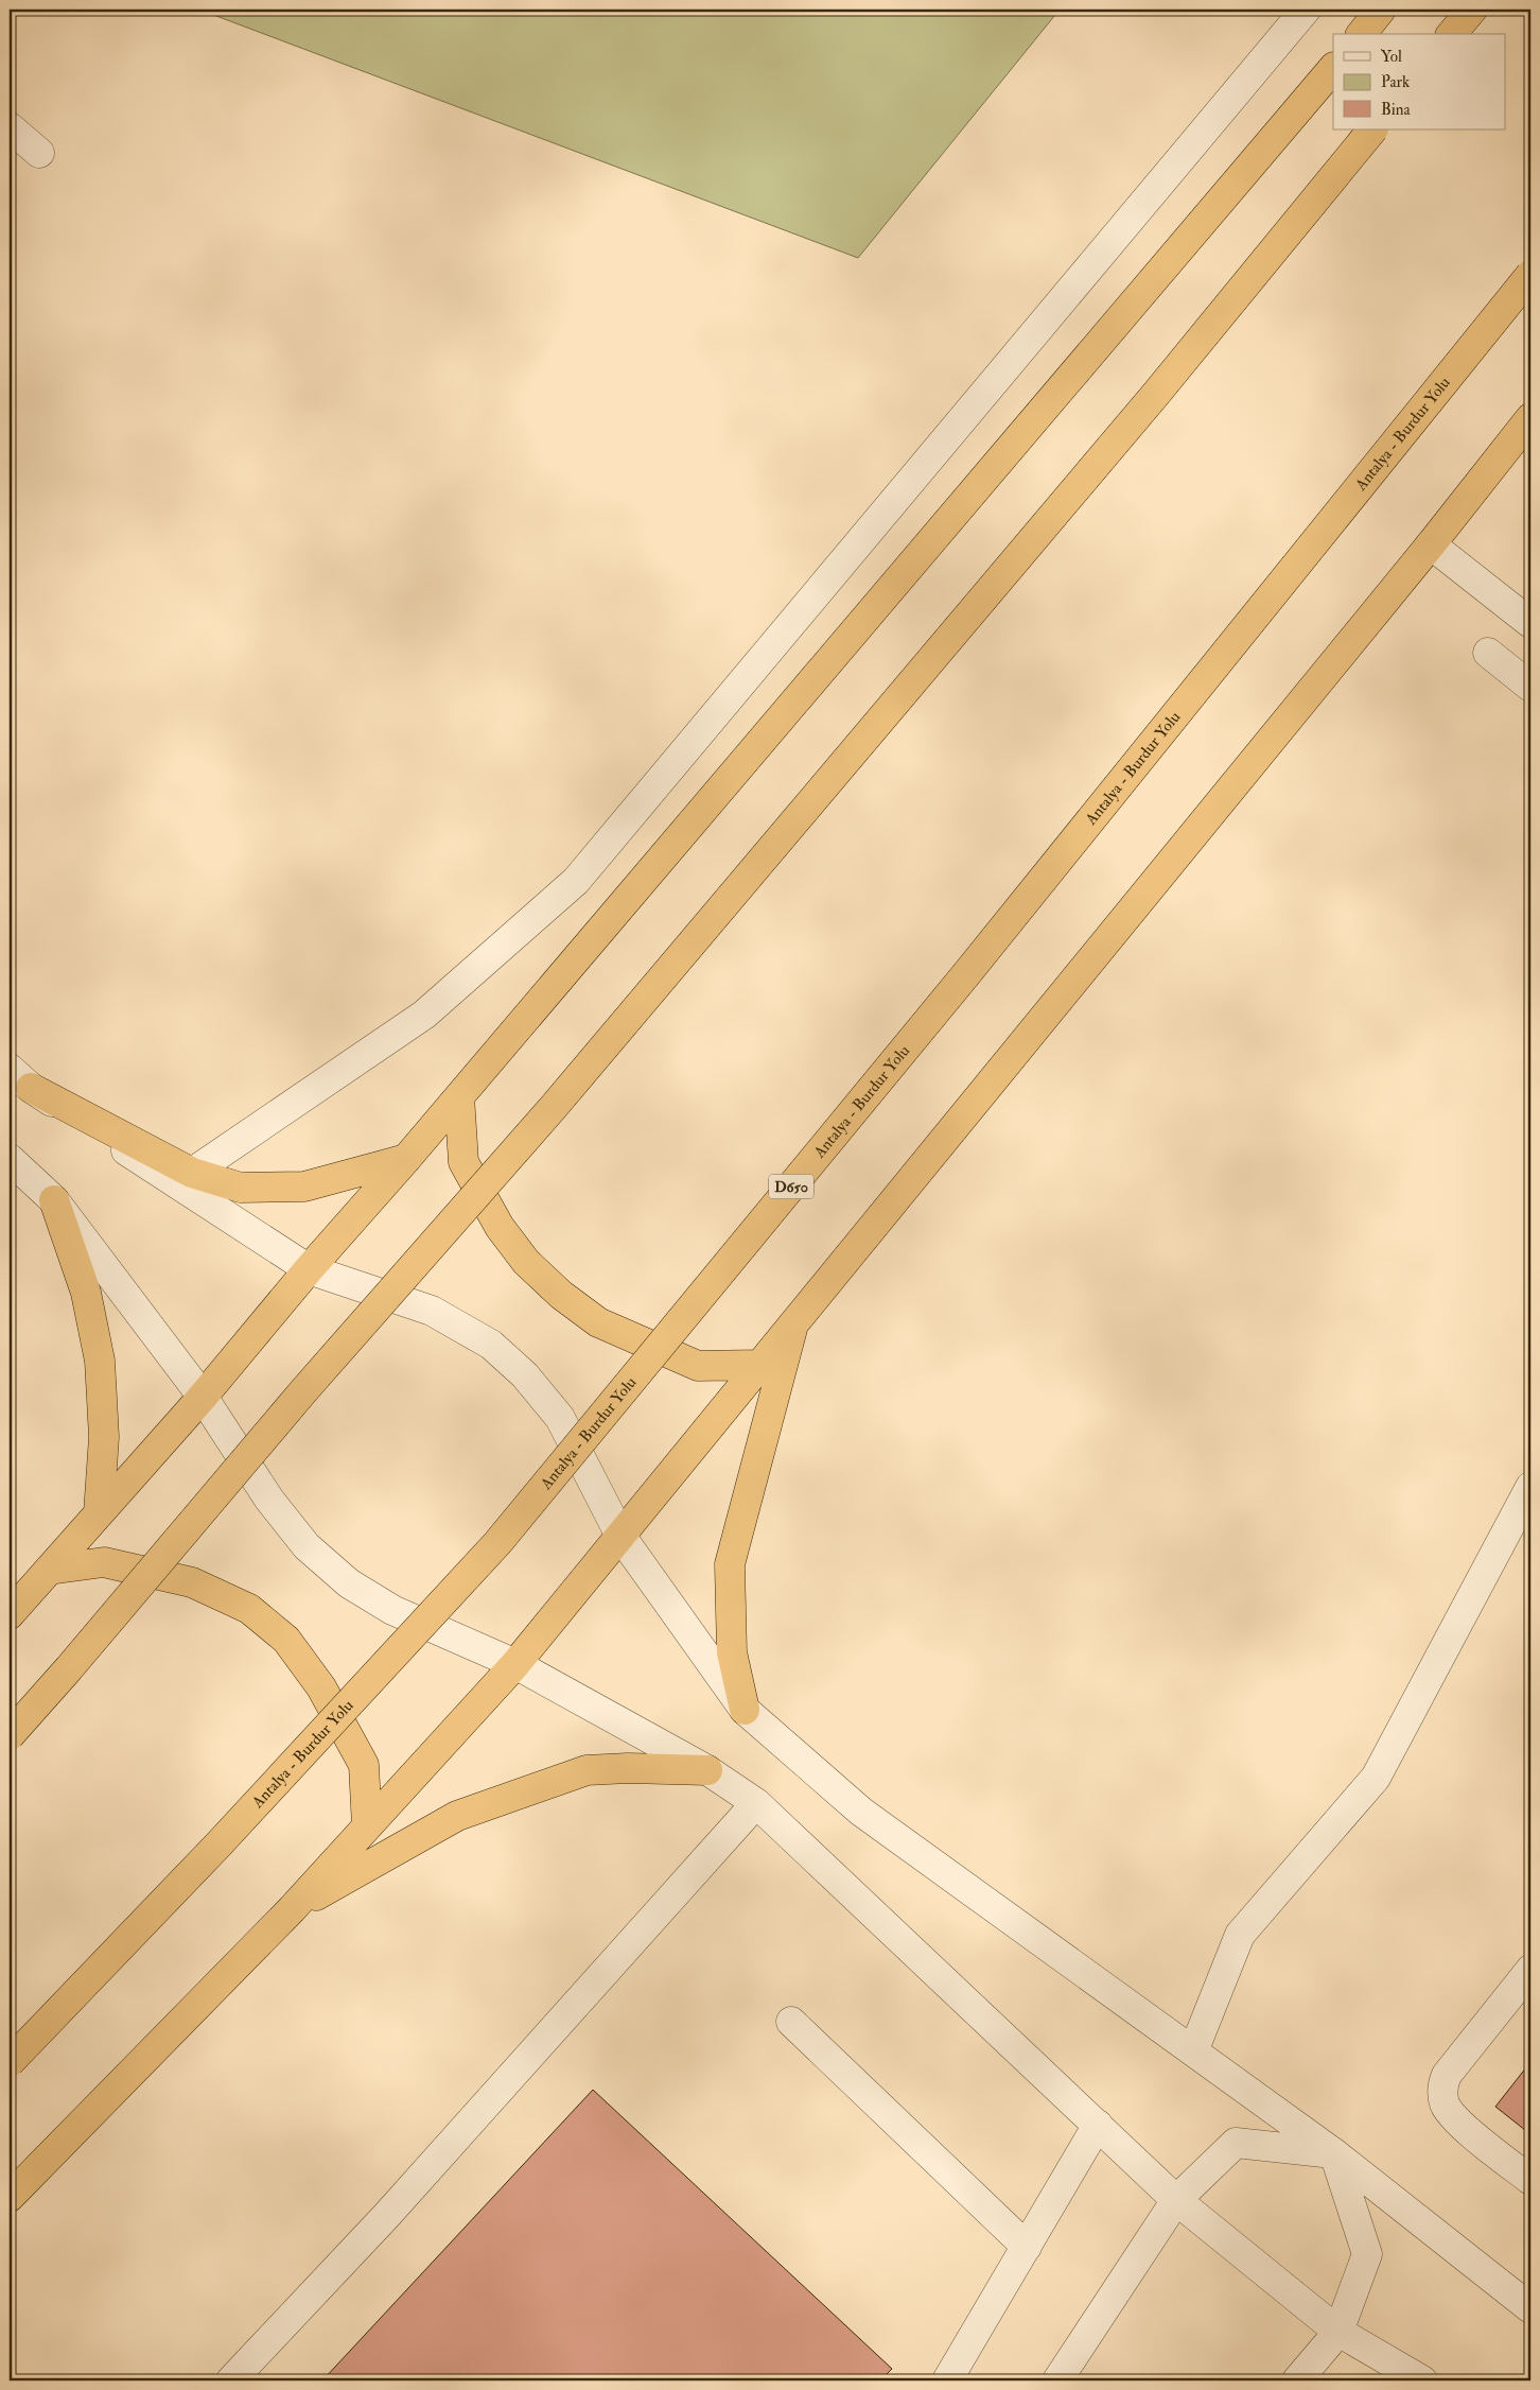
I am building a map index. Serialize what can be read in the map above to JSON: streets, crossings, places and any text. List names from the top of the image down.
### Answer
{
  "streets": {
    "highway": ["Antalya - Burdur Yolu", "D650"]
  },
  "legend": ["Yol", "Park", "Bina"]
}
